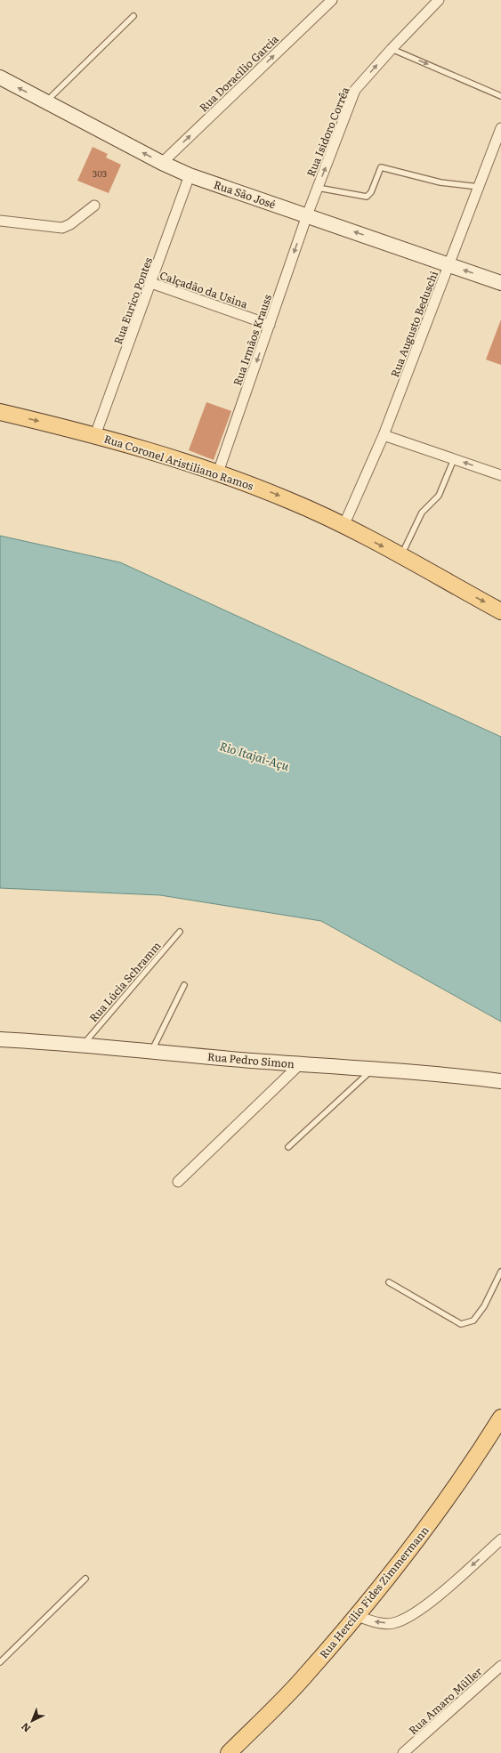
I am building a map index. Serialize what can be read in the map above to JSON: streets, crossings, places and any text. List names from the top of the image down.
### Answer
{
  "streets": {
    "main road": ["Rua Coronel Aristiliano Ramos", "Rua Hercílio Fides Zimmermann"],
    "street": [
      "Rua Doracílio Garcia",
      "Rua Isidoro Corrêa",
      "Rua São José",
      "Calçadão da Usina",
      "Rua Eurico Pontes",
      "Rua Augusto Beduschi",
      "Rua Irmãos Krauss",
      "Rua Pedro Simon",
      "Rua Amaro Müller"
    ],
    "lane": ["Rua Lúcia Schramm"]
  },
  "crossings": [
    ["Rua Doracílio Garcia", "Rua São José"],
    ["Rua Isidoro Corrêa", "Rua São José"],
    ["Rua Isidoro Corrêa", "Rua Irmãos Krauss"],
    ["Rua São José", "Rua Eurico Pontes"],
    ["Rua São José", "Rua Augusto Beduschi"],
    ["Rua São José", "Rua Irmãos Krauss"],
    ["Calçadão da Usina", "Rua Eurico Pontes"],
    ["Calçadão da Usina", "Rua Irmãos Krauss"],
    ["Rua Eurico Pontes", "Rua Coronel Aristiliano Ramos"],
    ["Rua Augusto Beduschi", "Rua Coronel Aristiliano Ramos"],
    ["Rua Irmãos Krauss", "Rua Coronel Aristiliano Ramos"],
    ["Rua Lúcia Schramm", "Rua Pedro Simon"]
  ],
  "one_way": [
    "Rua Doracílio Garcia",
    "Rua Isidoro Corrêa",
    "Rua São José",
    "Rua Irmãos Krauss",
    "Rua Coronel Aristiliano Ramos"
  ],
  "water": ["Rio Itajaí-Açu"],
  "house_numbers": ["303"],
  "north": "bottom left"
}
